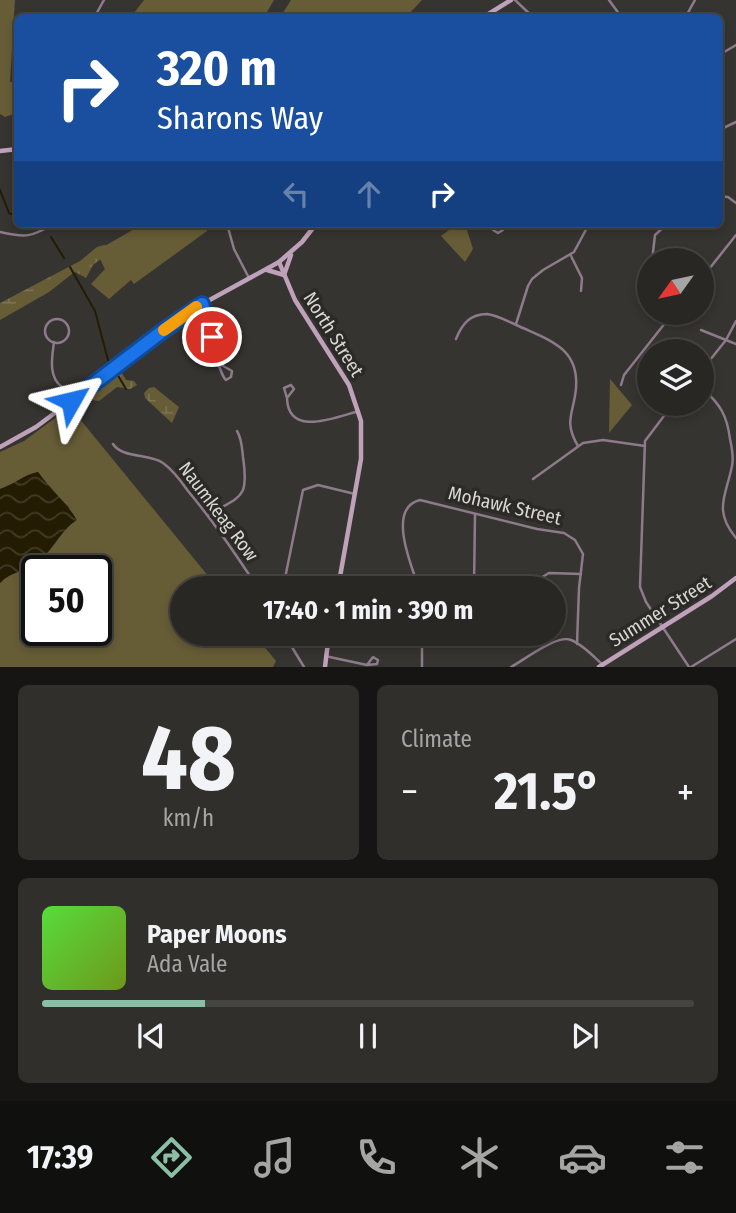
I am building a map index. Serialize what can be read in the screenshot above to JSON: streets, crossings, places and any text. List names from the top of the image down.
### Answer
{
  "streets": {
    "street": [
      "North Street",
      "Mohawk Street",
      "Naumkeag Row",
      "Summer Street"
    ]
  },
  "north": "bottom left",
  "page": {
    "turn": ["320 m", "Sharons Way"],
    "limit": "50",
    "trip": "17:40 · 1 min · 390 m",
    "tile": [
      ["48", "km/h"],
      "Climate"
    ],
    "heat": ["−", "21.5°", "+"],
    "song": ["Paper Moons", "Ada Vale"],
    "tabs": "17:39"
  }
}
